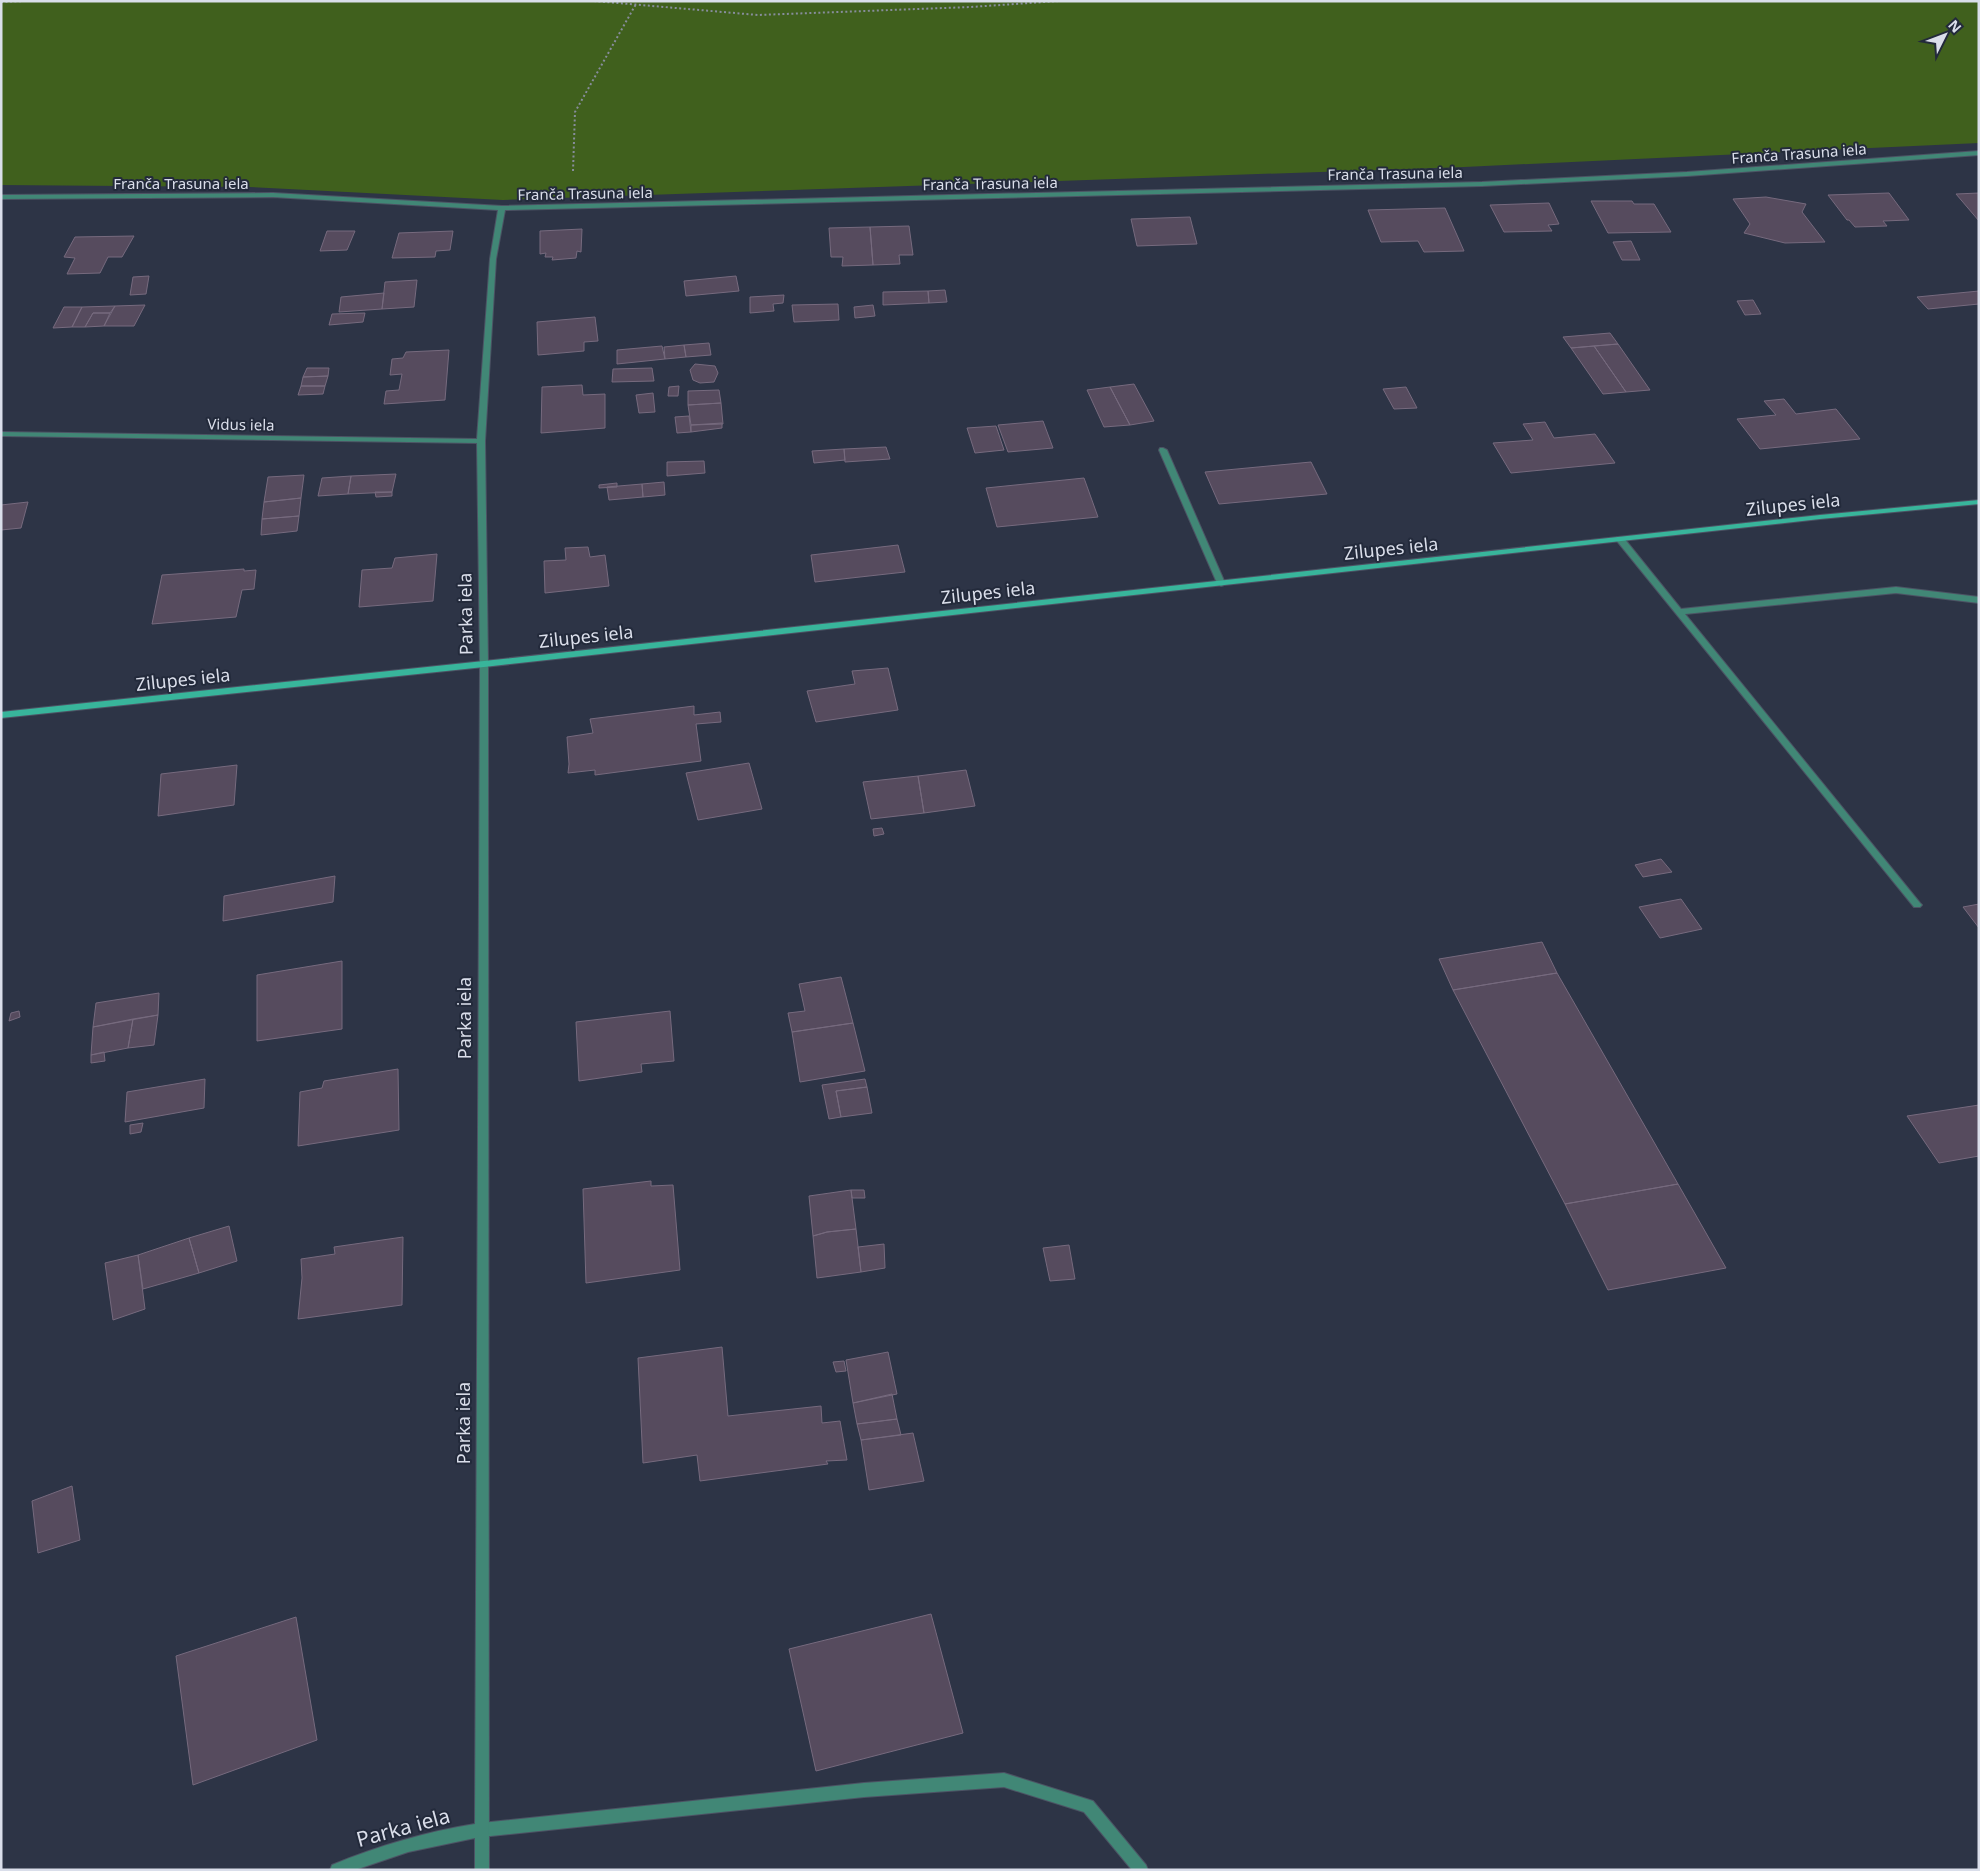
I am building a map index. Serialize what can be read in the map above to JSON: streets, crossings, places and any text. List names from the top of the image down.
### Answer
{
  "streets": {
    "main road": ["Zilupes iela"],
    "street": ["Franča Trasuna iela", "Vidus iela", "Parka iela"]
  },
  "crossings": [
    ["Franča Trasuna iela", "Parka iela"],
    ["Vidus iela", "Parka iela"],
    ["Zilupes iela", "Parka iela"]
  ],
  "north": "top right"
}
